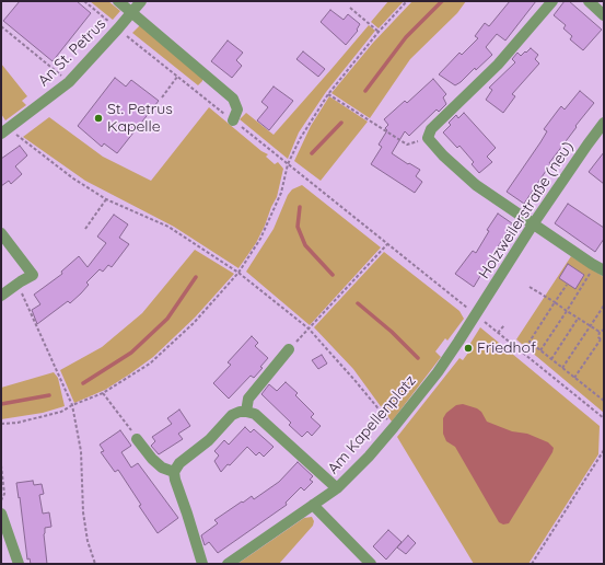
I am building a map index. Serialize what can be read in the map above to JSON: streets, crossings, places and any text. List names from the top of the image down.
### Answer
{
  "streets": {
    "street": ["An St. Petrus", "Holzweilerstraße (neu)", "Am Kapellenplatz"]
  },
  "crossings": [
    ["Holzweilerstraße (neu)", "Am Kapellenplatz"]
  ],
  "places": ["St. Petrus Kapelle", "Friedhof"]
}
